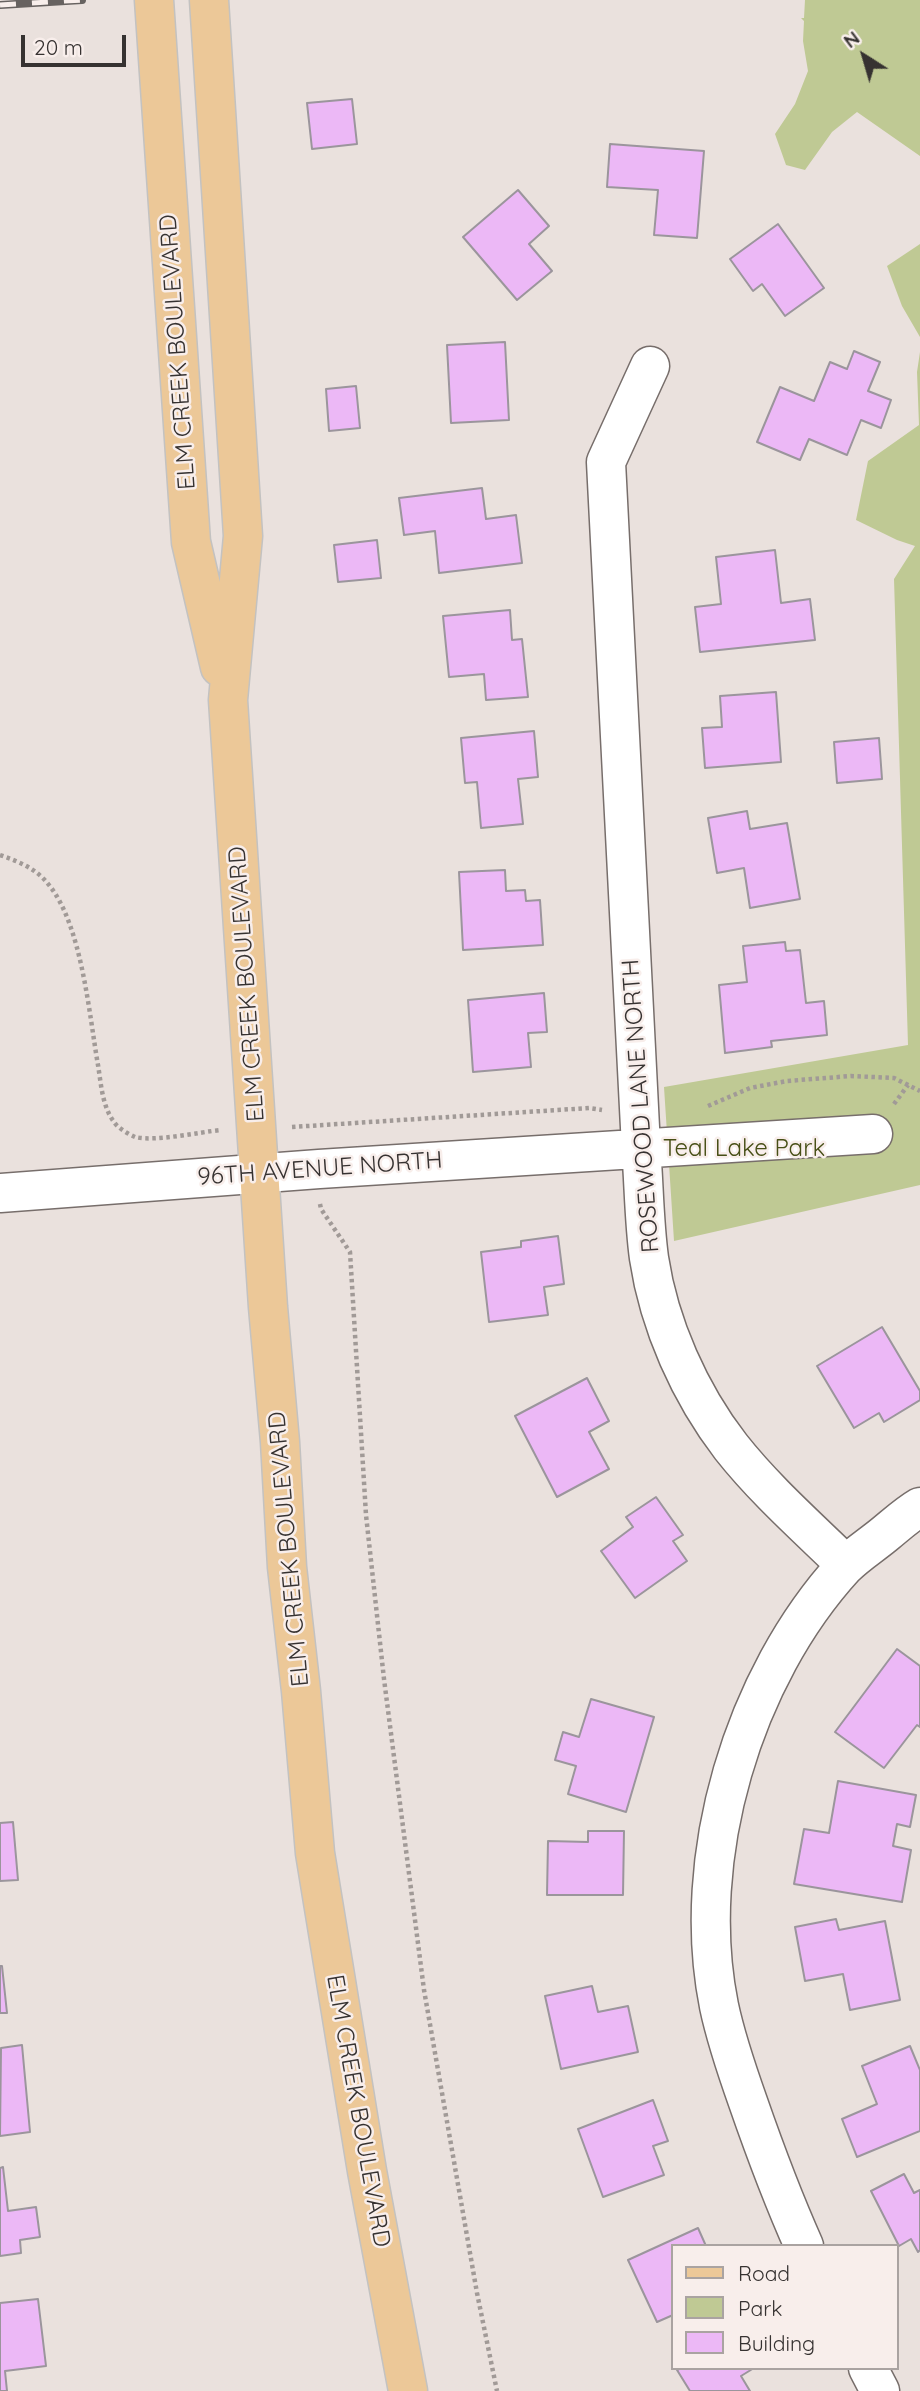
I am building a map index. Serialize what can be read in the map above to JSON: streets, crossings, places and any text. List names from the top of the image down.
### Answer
{
  "streets": {
    "main road": ["ELM CREEK BOULEVARD"],
    "street": ["ROSEWOOD LANE NORTH", "96TH AVENUE NORTH"]
  },
  "crossings": [
    ["ELM CREEK BOULEVARD", "96TH AVENUE NORTH"],
    ["ROSEWOOD LANE NORTH", "96TH AVENUE NORTH"]
  ],
  "parks": ["Teal Lake Park"],
  "legend": ["Road", "Park", "Building"],
  "scale_bar": "20 m",
  "north": "top left"
}
